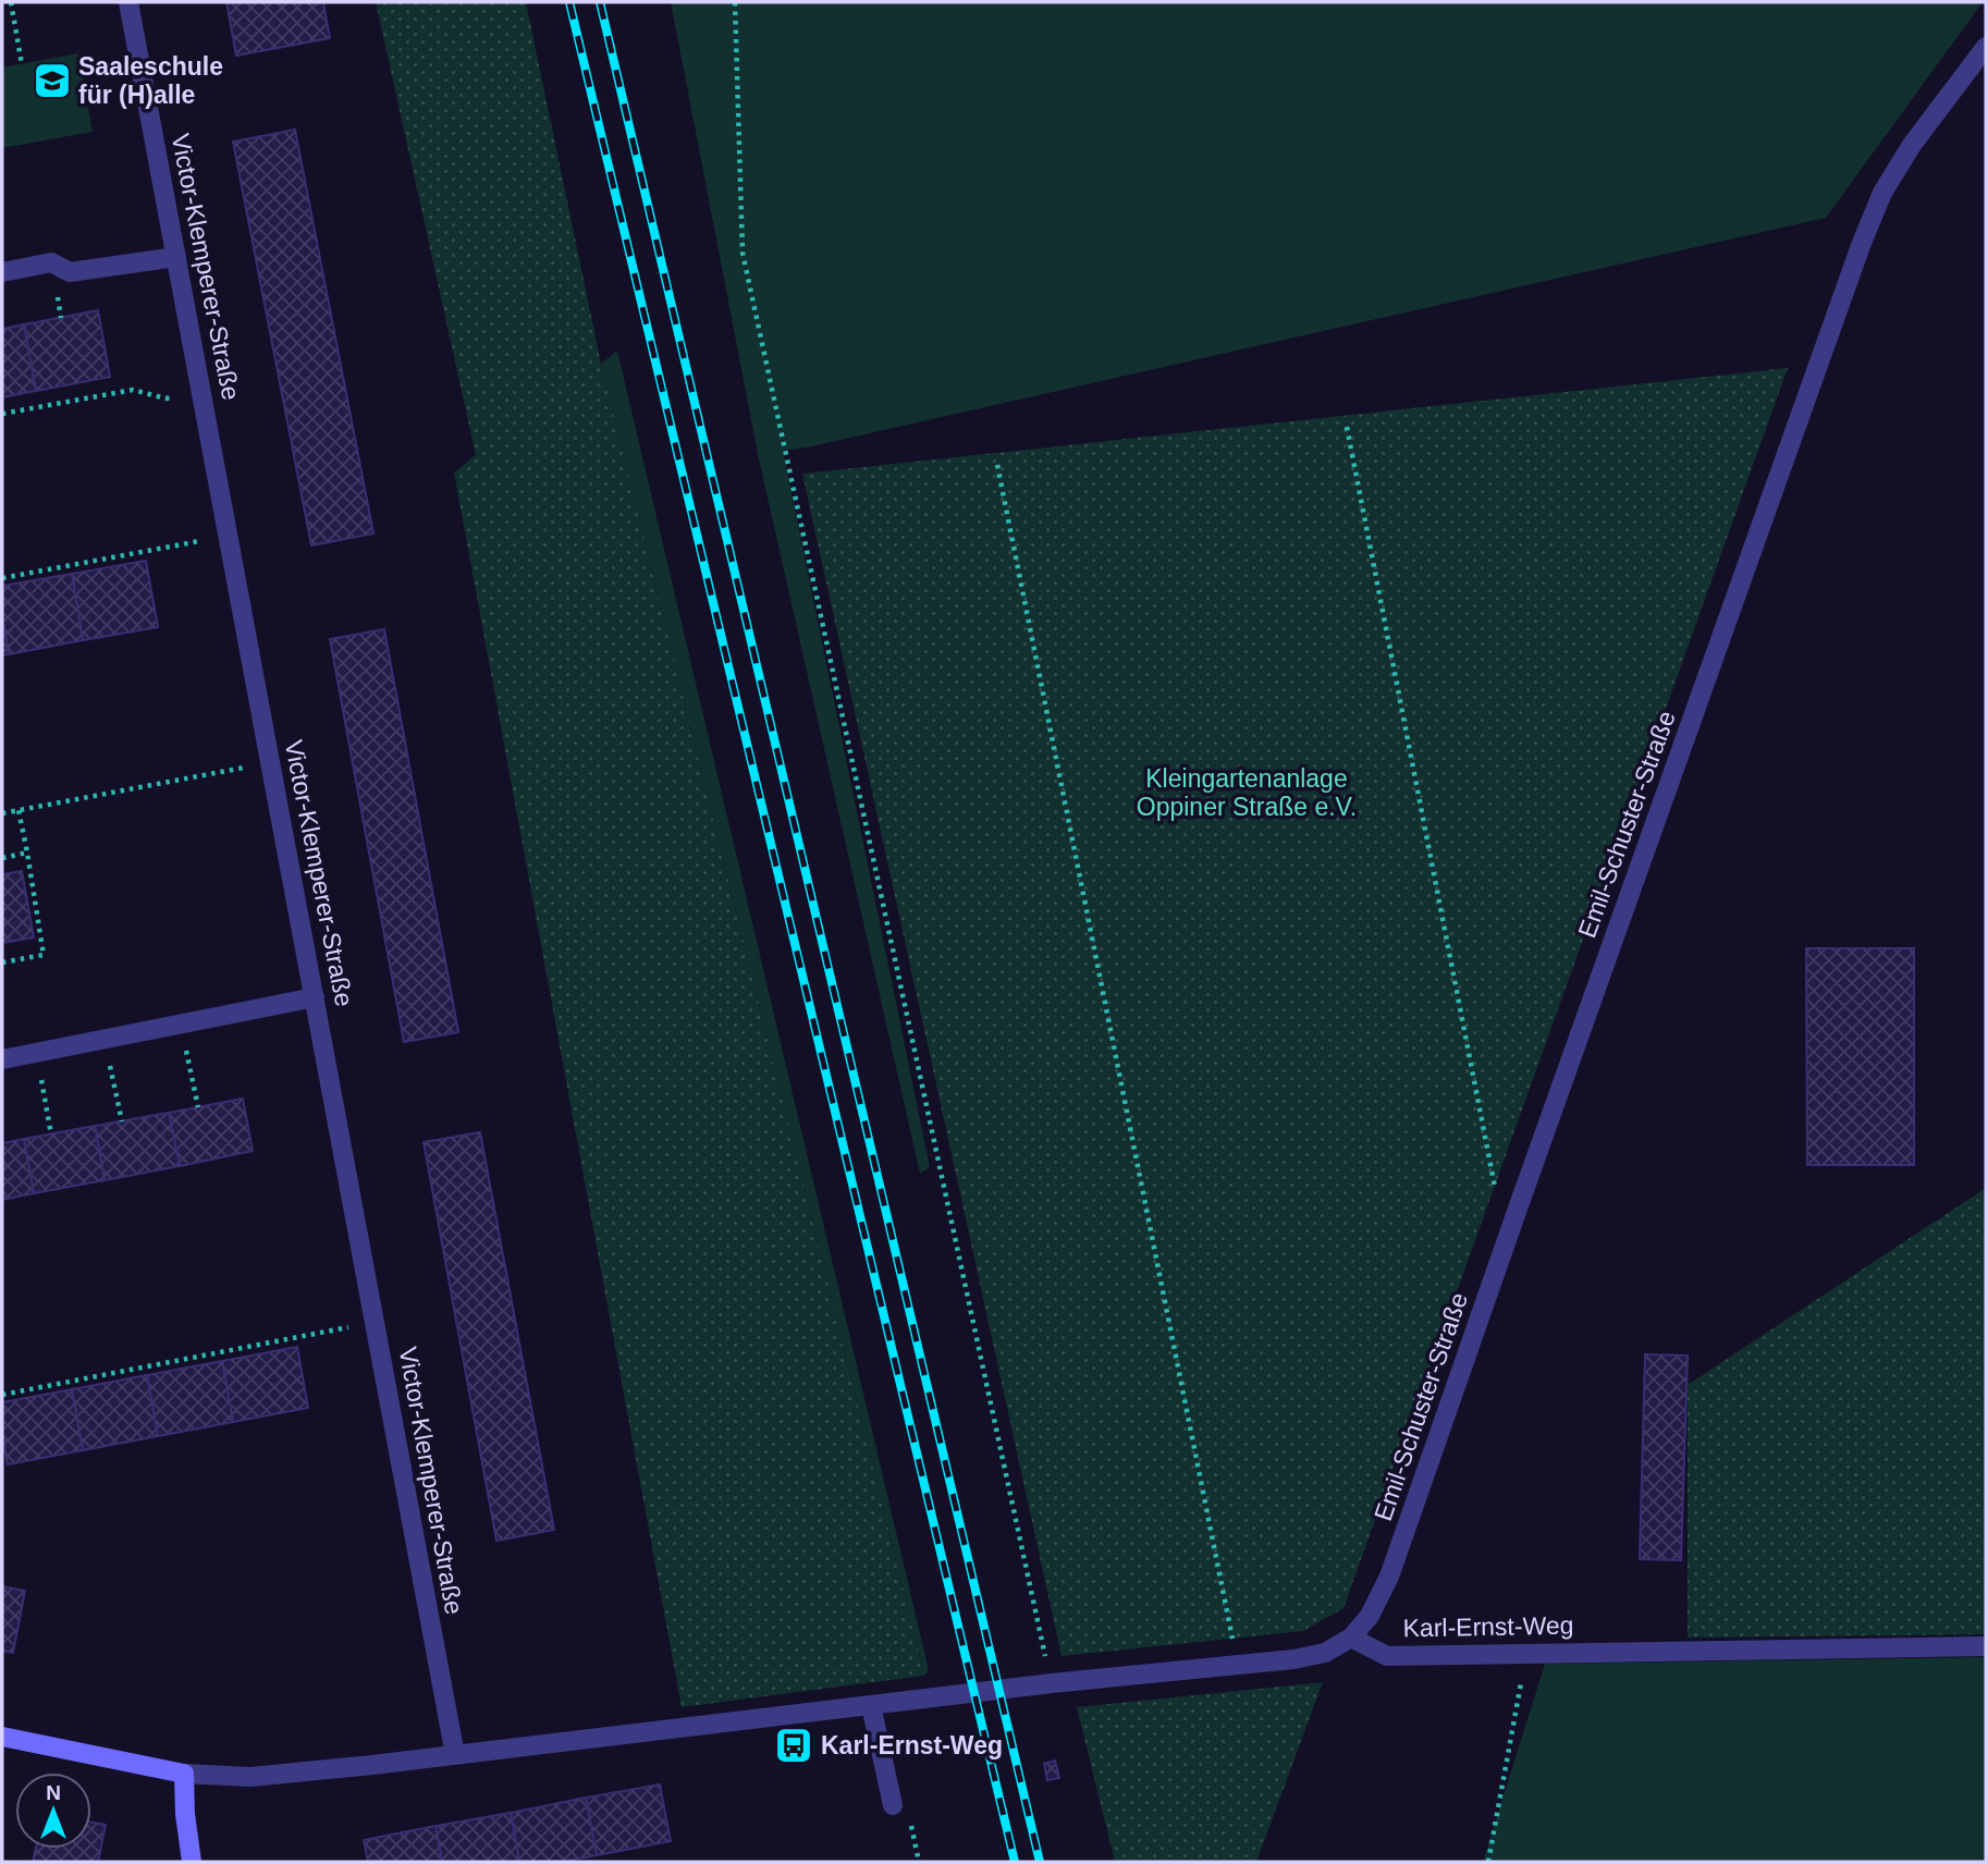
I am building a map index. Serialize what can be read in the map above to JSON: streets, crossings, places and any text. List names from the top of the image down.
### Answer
{
  "streets": {
    "street": ["Victor-Klemperer-Straße", "Emil-Schuster-Straße", "Karl-Ernst-Weg"]
  },
  "crossings": [
    ["Emil-Schuster-Straße", "Karl-Ernst-Weg"]
  ],
  "parks": ["Kleingartenanlage Oppiner Straße e.V."],
  "places": {
    "school or university": ["Saaleschule für (H)alle"],
    "bus stop": ["Karl-Ernst-Weg"]
  },
  "north": "top"
}
